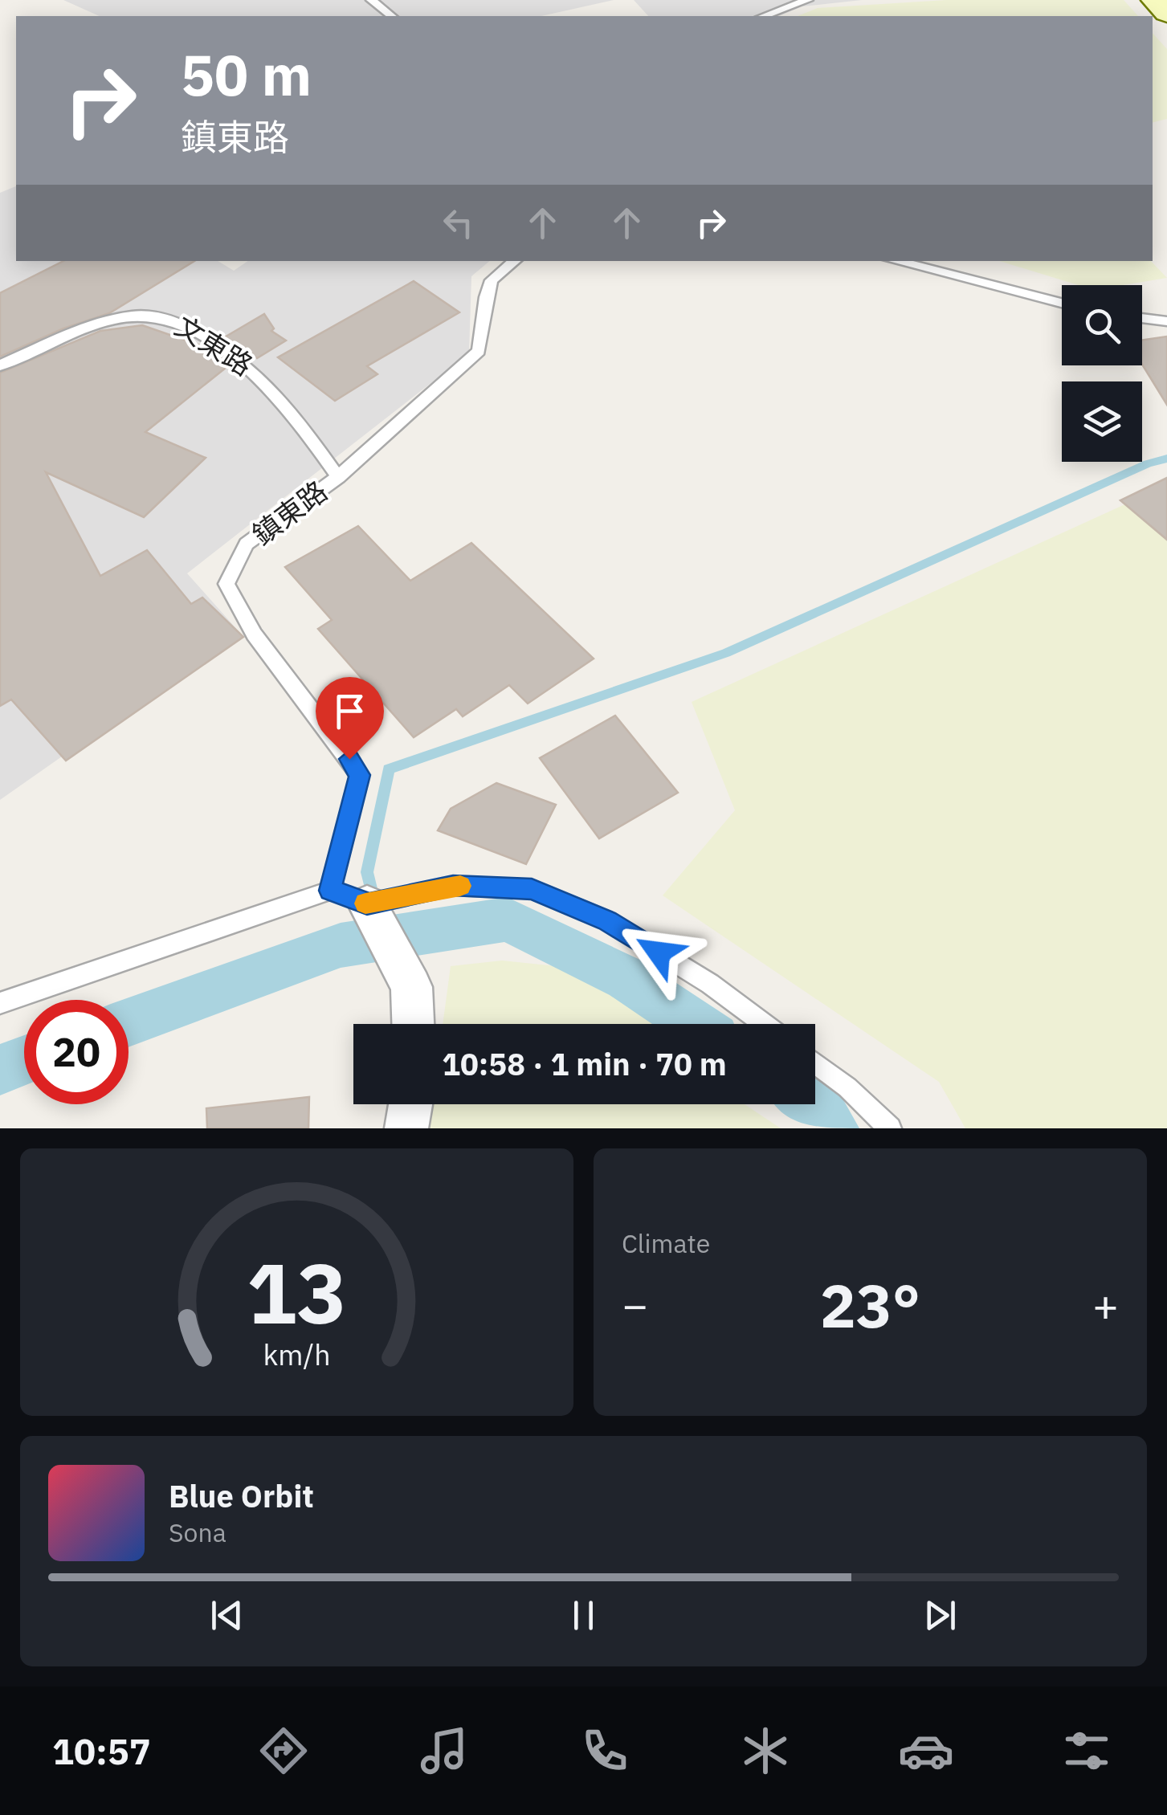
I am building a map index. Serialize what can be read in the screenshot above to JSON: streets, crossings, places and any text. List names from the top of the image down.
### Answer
{
  "streets": {
    "lane": ["文東路", "鎮東路"]
  },
  "crossings": [
    ["文東路", "鎮東路"]
  ],
  "page": {
    "turn": ["50 m", "鎮東路"],
    "limit": "20",
    "trip": "10:58 · 1 min · 70 m",
    "tile": "Climate",
    "heat": ["−", "23°", "+"],
    "song": ["Blue Orbit", "Sona"],
    "tabs": "10:57",
    "gauge": ["13", "km/h"]
  }
}
